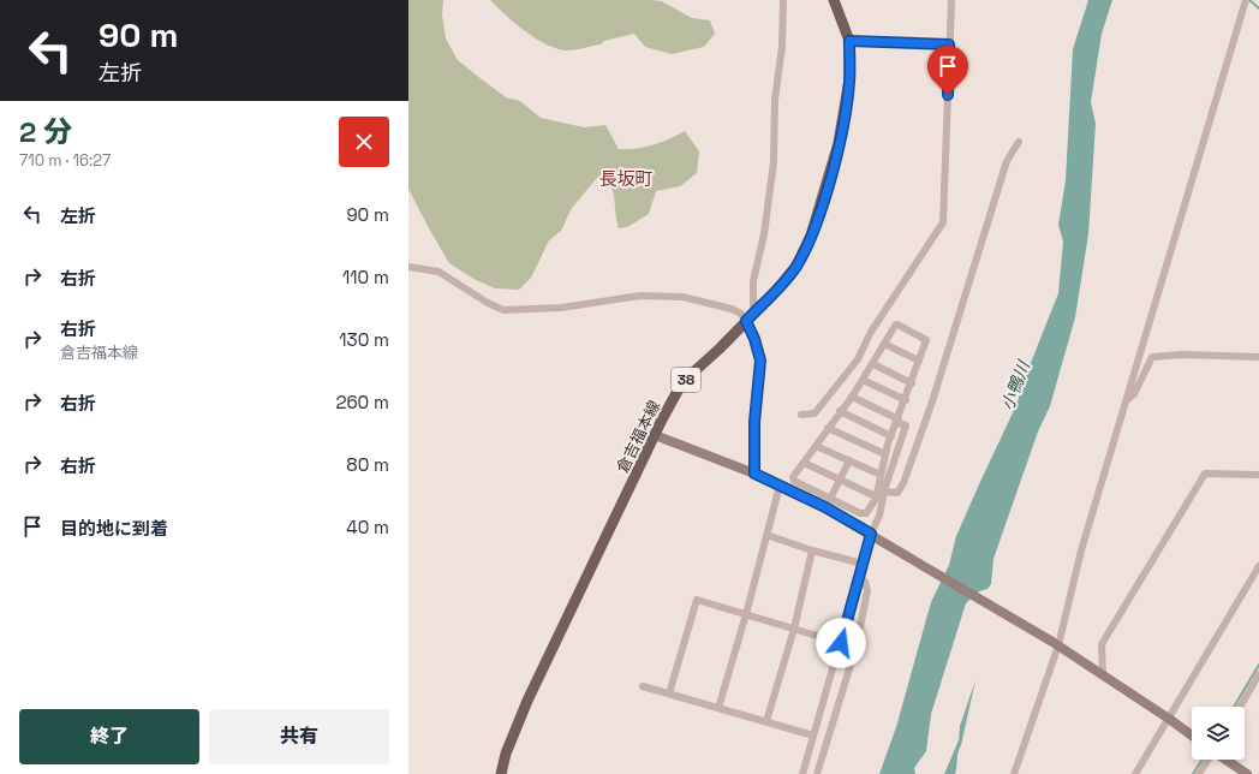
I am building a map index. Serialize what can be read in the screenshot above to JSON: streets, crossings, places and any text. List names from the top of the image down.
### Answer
{
  "streets": {
    "main road": ["38", "倉吉福本線"]
  },
  "districts": ["長坂町"],
  "water": ["小鴨川"],
  "page": {
    "turn": ["90 m", "左折"],
    "heading": ["2 分", "710 m · 16:27"],
    "list": [
      {
        "name": "左折",
        "value": "90 m"
      },
      {
        "name": "右折",
        "value": "110 m"
      },
      {
        "name": "右折",
        "note": "倉吉福本線",
        "value": "130 m"
      },
      {
        "name": "右折",
        "value": "260 m"
      },
      {
        "name": "右折",
        "value": "80 m"
      },
      {
        "name": "目的地に到着",
        "value": "40 m"
      }
    ],
    "buttons": ["終了", "共有"]
  }
}
